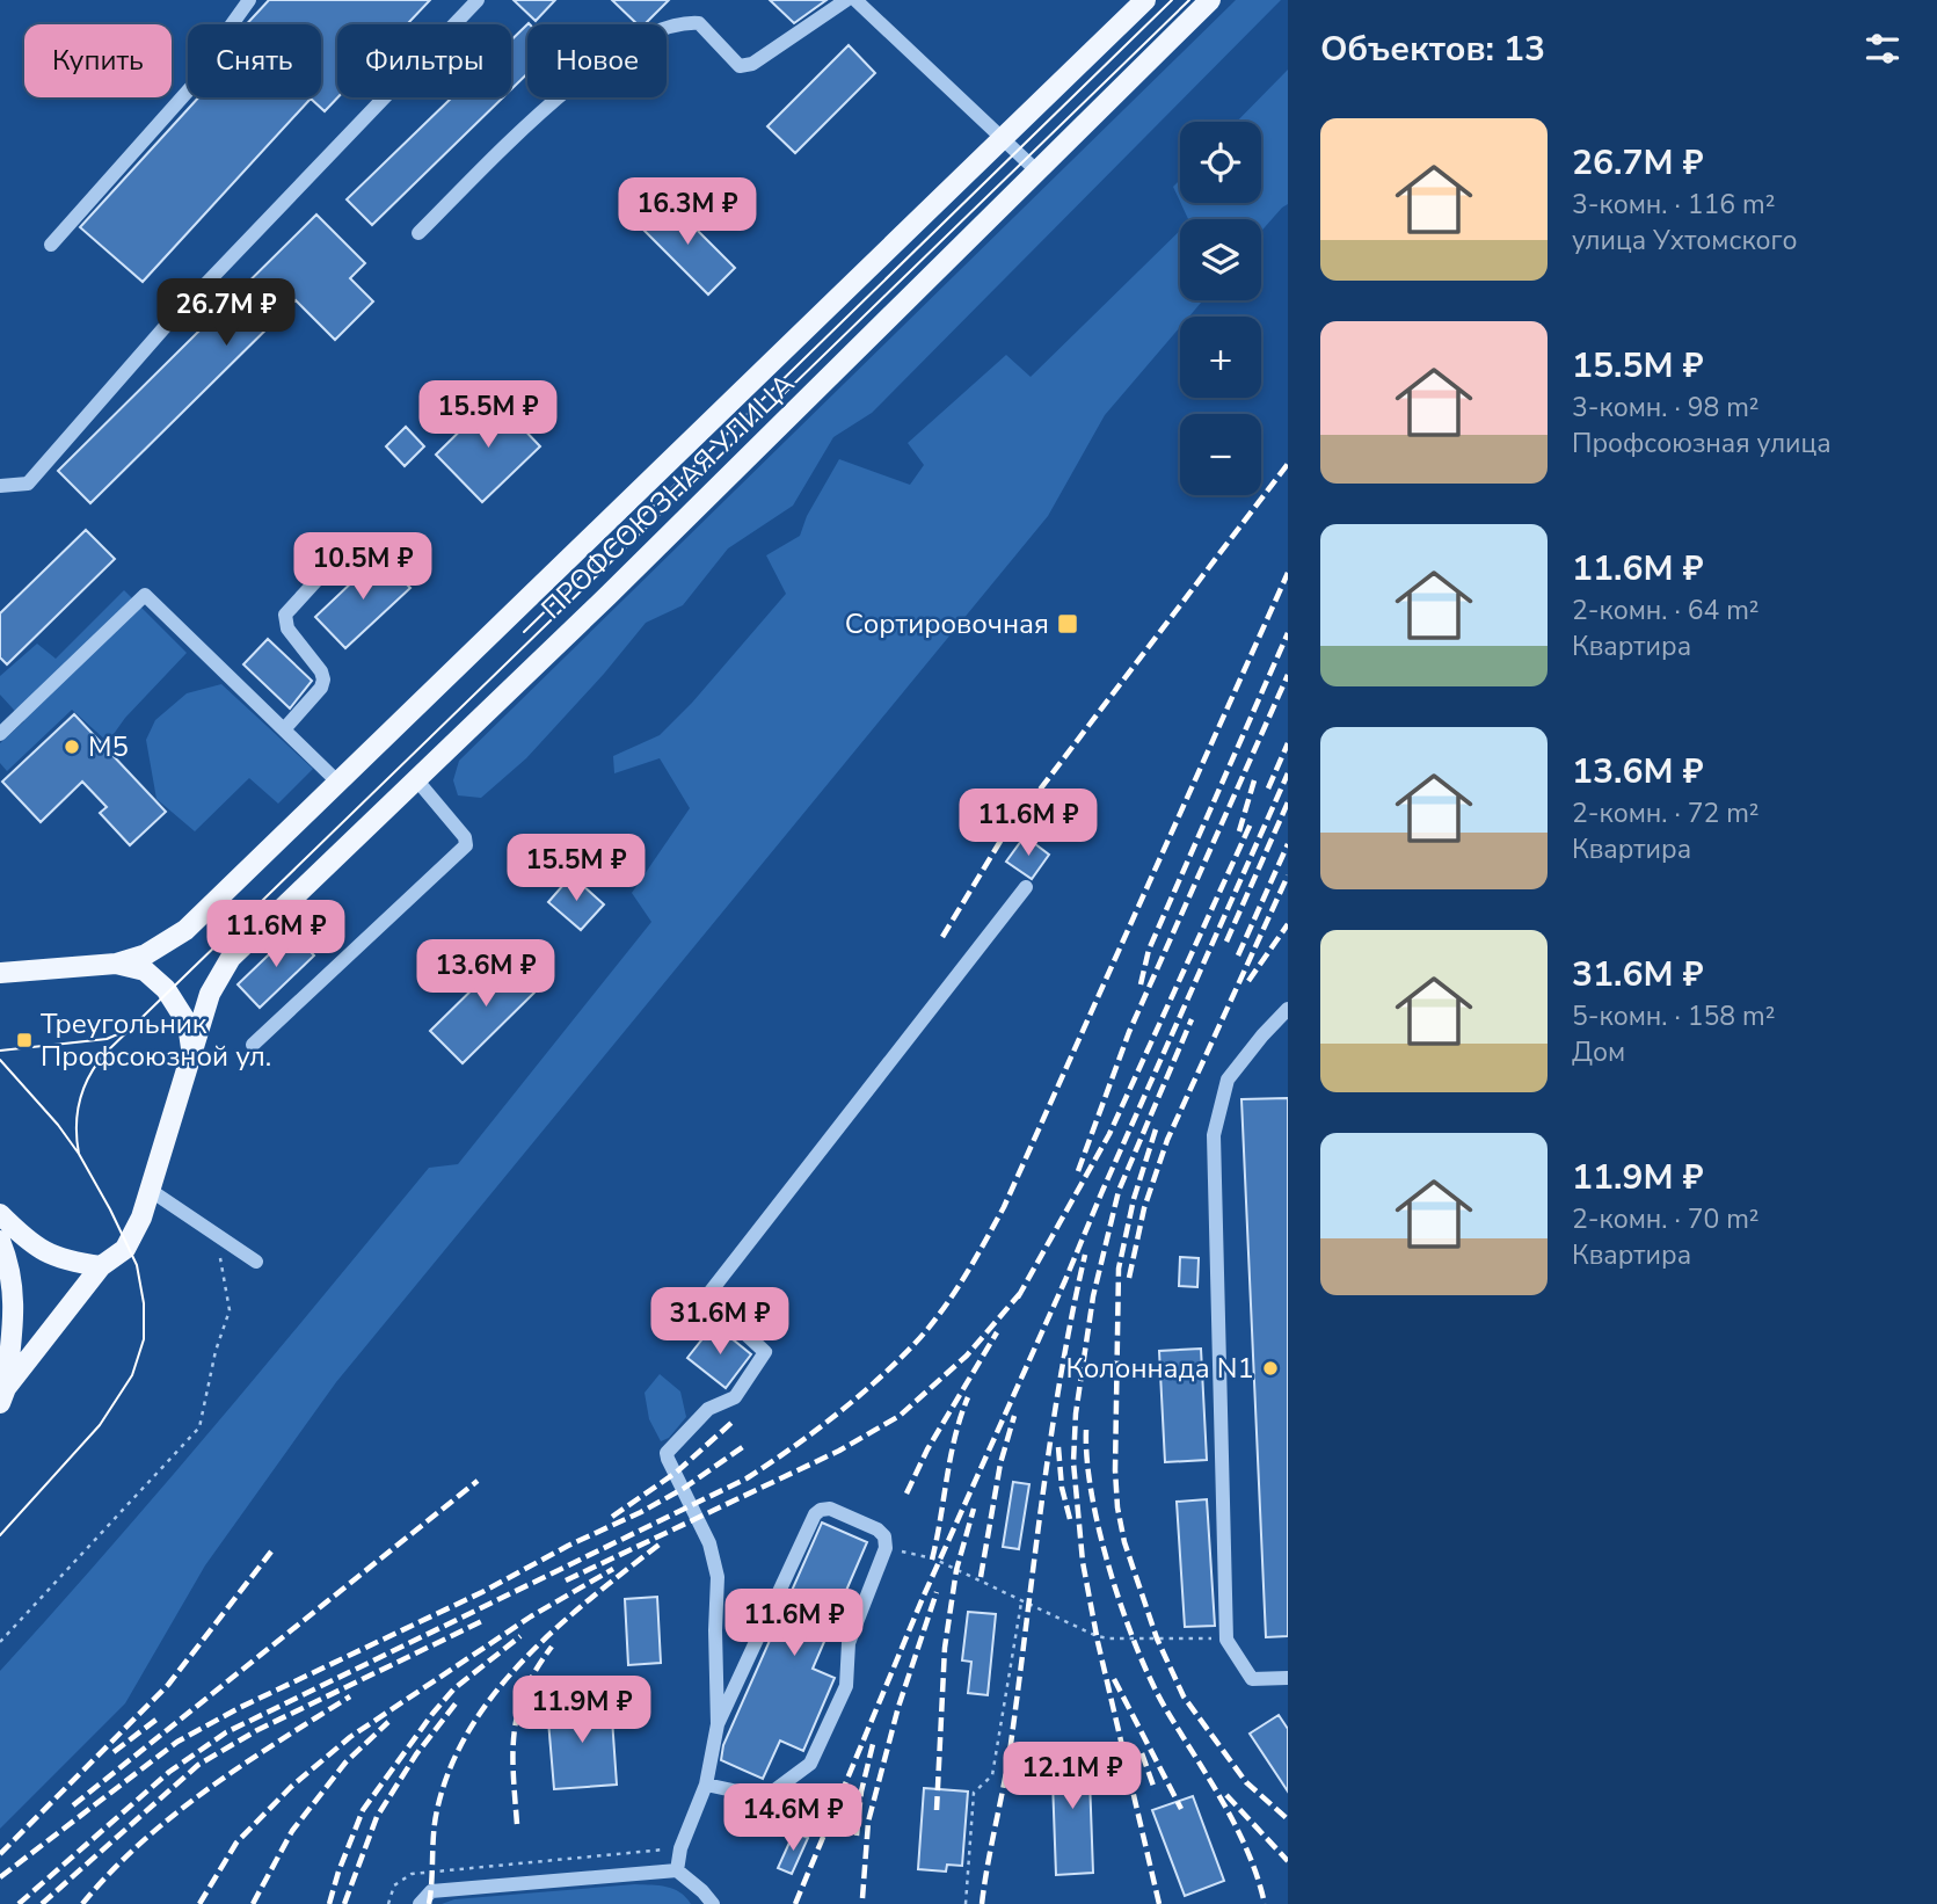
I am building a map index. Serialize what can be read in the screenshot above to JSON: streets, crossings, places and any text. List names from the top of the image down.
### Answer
{
  "streets": {
    "main road": ["ПРОФСОЮЗНАЯ УЛИЦА"]
  },
  "places": {
    "transit": ["Сортировочная", "Треугольник Профсоюзной ул."],
    "other": ["М5", "Колоннада N1"]
  },
  "page": {
    "heading": "Объектов: 13",
    "chip": [
      "Купить",
      "Снять",
      "Фильтры",
      "Новое"
    ],
    "list": [
      {
        "name": "26.7M ₽",
        "note": "3-комн. · 116 m² · улица Ухтомского"
      },
      {
        "name": "15.5M ₽",
        "note": "3-комн. · 98 m² · Профсоюзная улица"
      },
      {
        "name": "11.6M ₽",
        "note": "2-комн. · 64 m² · Квартира"
      },
      {
        "name": "13.6M ₽",
        "note": "2-комн. · 72 m² · Квартира"
      },
      {
        "name": "31.6M ₽",
        "note": "5-комн. · 158 m² · Дом"
      },
      {
        "name": "11.9M ₽",
        "note": "2-комн. · 70 m² · Квартира"
      }
    ],
    "map_buttons": ["+", "−"],
    "price": [
      "16.3M ₽",
      "26.7M ₽",
      "15.5M ₽",
      "10.5M ₽",
      "11.6M ₽",
      "15.5M ₽",
      "11.6M ₽",
      "13.6M ₽",
      "31.6M ₽",
      "11.6M ₽",
      "11.9M ₽",
      "12.1M ₽",
      "14.6M ₽"
    ]
  }
}
